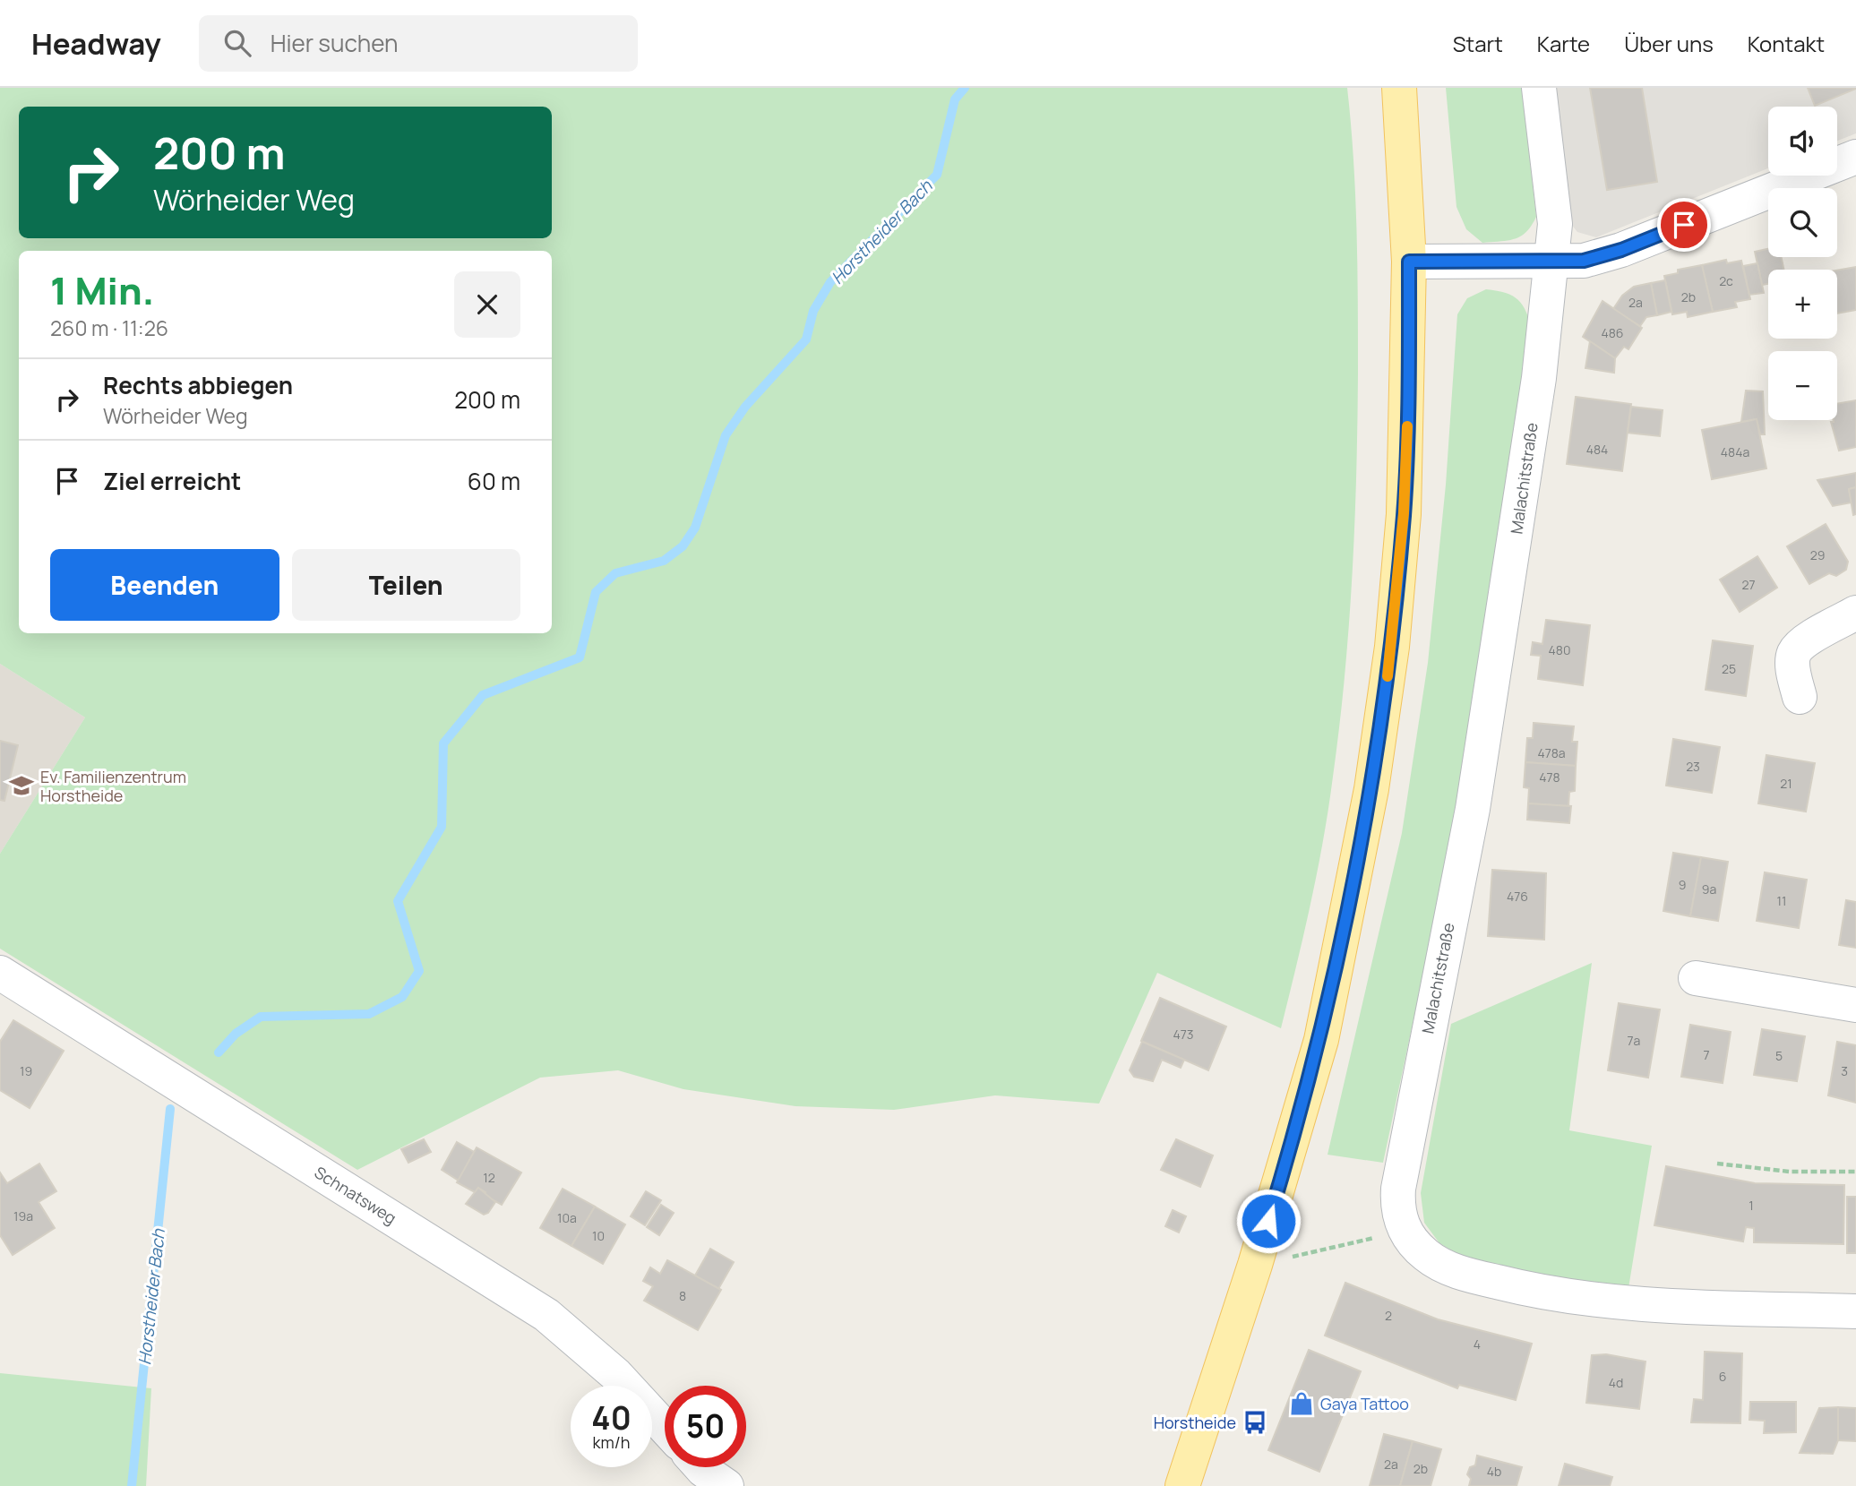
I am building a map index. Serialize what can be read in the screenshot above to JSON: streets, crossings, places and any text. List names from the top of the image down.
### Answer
{
  "streets": {
    "street": ["Malachitstraße", "Schnatsweg"]
  },
  "water": ["Horstheider Bach"],
  "places": {
    "school or university": ["Ev. Familienzentrum Horstheide"],
    "shop": ["Gaya Tattoo"],
    "bus stop": ["Horstheide"]
  },
  "house_numbers": [
    "2c",
    "2b",
    "2a",
    "486",
    "484",
    "484a",
    "29",
    "27",
    "480",
    "25",
    "478a",
    "23",
    "478",
    "21",
    "9",
    "9a",
    "476",
    "11",
    "473",
    "7a",
    "7",
    "5",
    "19",
    "3",
    "12",
    "1",
    "19a",
    "10a",
    "10",
    "8",
    "2",
    "4",
    "6",
    "4d",
    "2a",
    "2b",
    "4b"
  ],
  "page": {
    "header": "Headway",
    "search": "Hier suchen",
    "nav": [
      "Start",
      "Karte",
      "Über uns",
      "Kontakt"
    ],
    "map_buttons": ["+", "−"],
    "turn": ["200 m", "Wörheider Weg"],
    "heading": ["1 Min.", "260 m · 11:26"],
    "list": [
      {
        "name": "Rechts abbiegen",
        "note": "Wörheider Weg",
        "value": "200 m"
      },
      {
        "name": "Ziel erreicht",
        "value": "60 m"
      }
    ],
    "buttons": ["Beenden", "Teilen"],
    "speed": "40 km/h",
    "limit": "50"
  }
}
